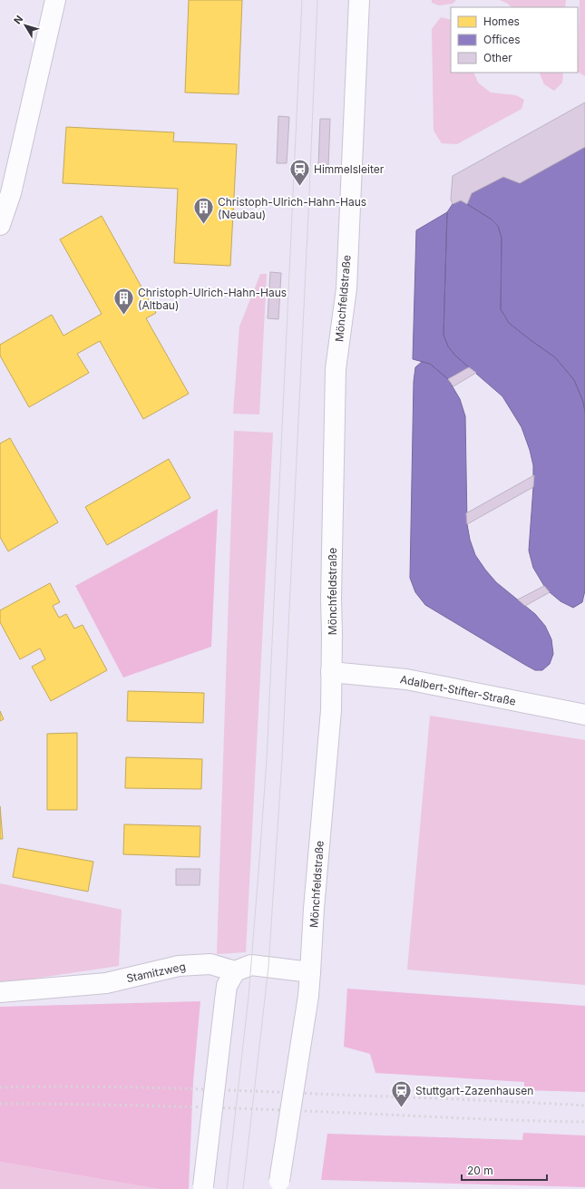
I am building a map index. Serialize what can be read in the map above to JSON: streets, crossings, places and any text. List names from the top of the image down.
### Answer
{
  "streets": {
    "main road": ["Mönchfeldstraße", "Adalbert-Stifter-Straße", "Stamitzweg"]
  },
  "crossings": [
    ["Mönchfeldstraße", "Adalbert-Stifter-Straße"]
  ],
  "places": {
    "station": ["Himmelsleiter", "Stuttgart-Zazenhausen"],
    "building": ["Christoph-Ulrich-Hahn-Haus (Neubau)", "Christoph-Ulrich-Hahn-Haus (Altbau)"]
  },
  "legend": ["Homes", "Offices", "Other"],
  "scale_bar": "20 m",
  "north": "top left"
}
